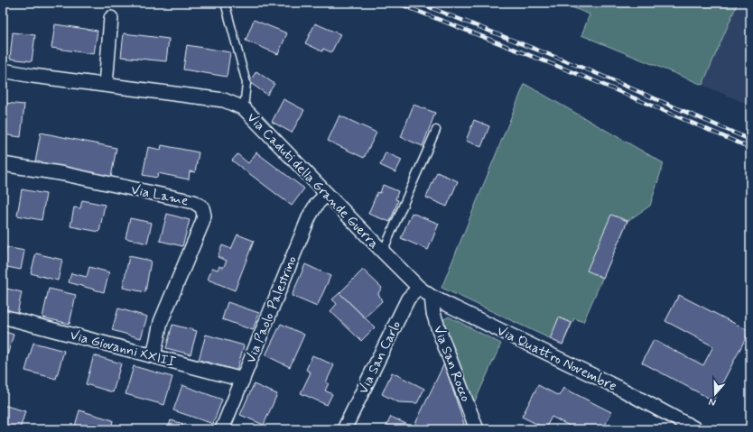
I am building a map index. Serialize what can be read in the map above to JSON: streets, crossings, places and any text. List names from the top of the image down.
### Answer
{
  "streets": {
    "street": [
      "Via Caduti della Grande Guerra",
      "Via Lame",
      "Via Paolo Palestrino",
      "Via Giovanni XXIII",
      "Via San Carlo",
      "Via Quattro Novembre",
      "Via San Rocco"
    ]
  },
  "crossings": [
    ["Via Caduti della Grande Guerra", "Via Paolo Palestrino"],
    ["Via Caduti della Grande Guerra", "Via San Carlo"],
    ["Via Caduti della Grande Guerra", "Via Quattro Novembre"],
    ["Via Lame", "Via Giovanni XXIII"],
    ["Via Paolo Palestrino", "Via Giovanni XXIII"],
    ["Via San Carlo", "Via Quattro Novembre"],
    ["Via Quattro Novembre", "Via San Rocco"]
  ],
  "north": "bottom"
}
